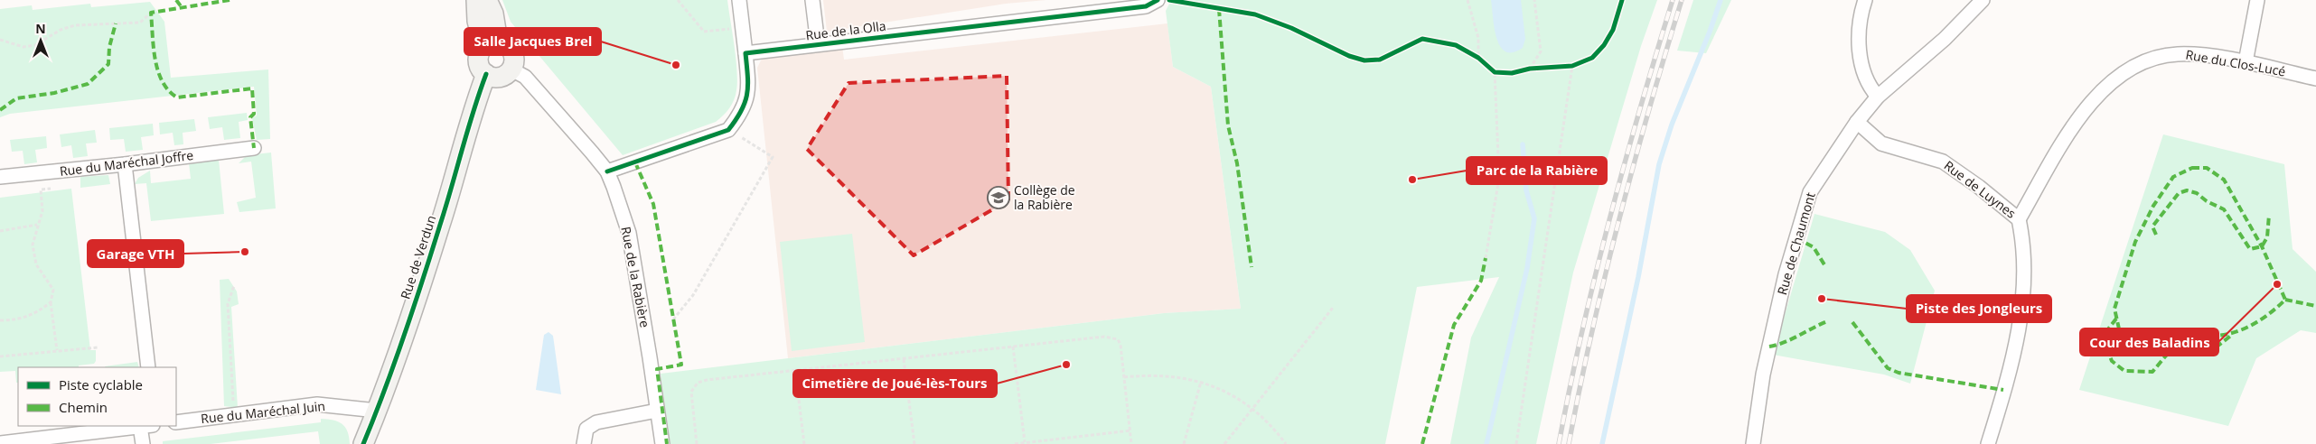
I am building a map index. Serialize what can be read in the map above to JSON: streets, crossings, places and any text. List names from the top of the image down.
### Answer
{
  "streets": {
    "main road": ["Rue de Verdun"],
    "street": [
      "Rue de la Olla",
      "Rue du Clos-Lucé",
      "Rue du Maréchal Joffre",
      "Rue de Luynes",
      "Rue de Chaumont",
      "Rue de la Rabière",
      "Rue du Maréchal Juin"
    ]
  },
  "crossings": [
    ["Rue du Clos-Lucé", "Rue de Luynes"],
    ["Rue de Luynes", "Rue de Chaumont"],
    ["Rue de Verdun", "Rue de la Rabière"],
    ["Rue de Verdun", "Rue du Maréchal Juin"]
  ],
  "places": {
    "other": [
      "Salle Jacques Brel",
      "Parc de la Rabière",
      "Garage VTH",
      "Cour des Baladins",
      "Piste des Jongleurs",
      "Cimetière de Joué-lès-Tours"
    ],
    "school or university": ["Collège de la Rabière"]
  },
  "legend": ["Piste cyclable", "Chemin"],
  "north": "top"
}
